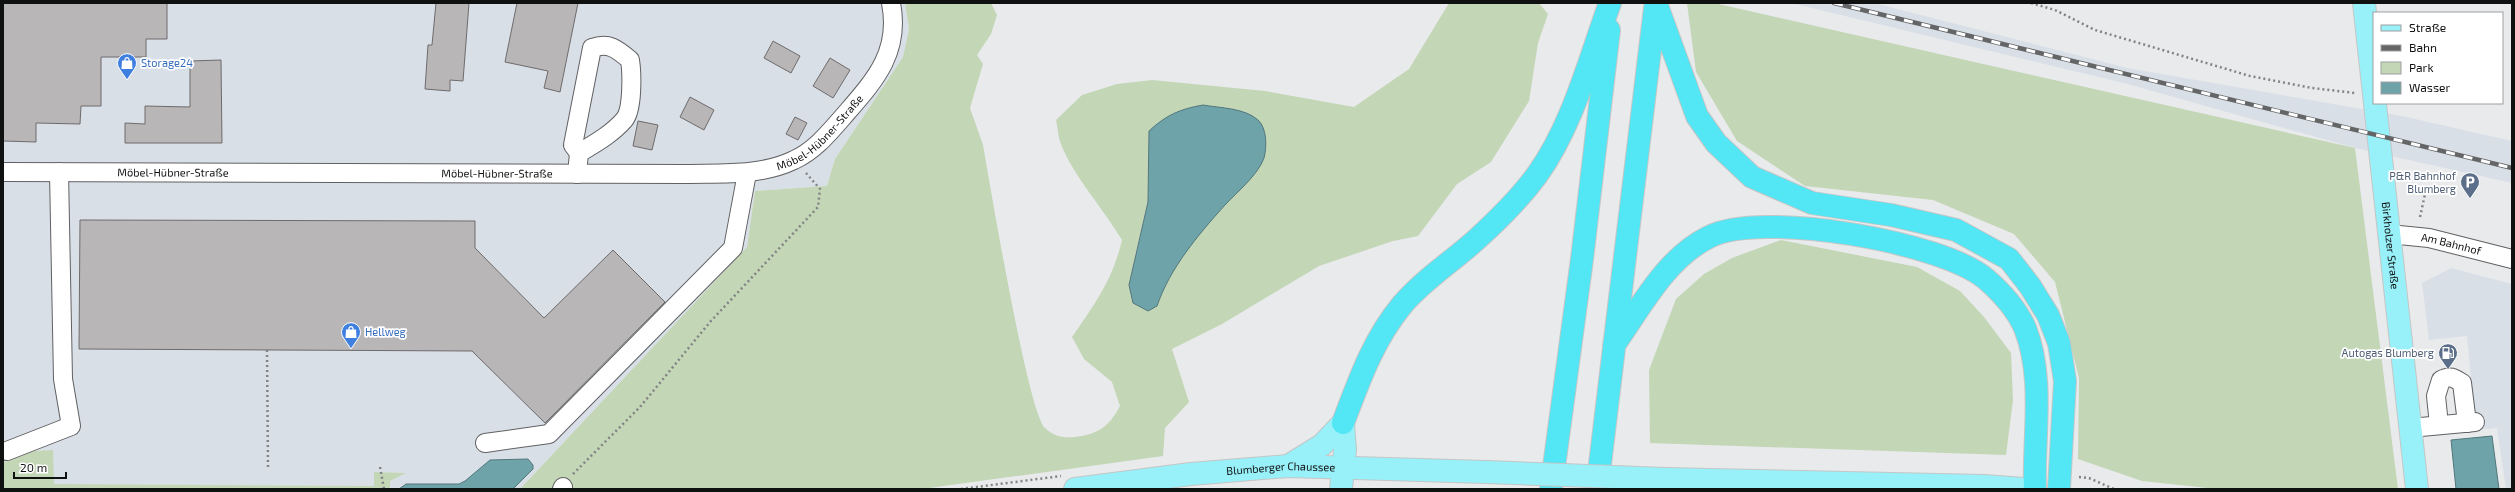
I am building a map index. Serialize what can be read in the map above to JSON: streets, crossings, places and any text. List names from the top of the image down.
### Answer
{
  "streets": {
    "main road": ["Birkholzer Straße", "Blumberger Chaussee"],
    "street": ["Möbel-Hübner-Straße", "Am Bahnhof"]
  },
  "crossings": [
    ["Am Bahnhof", "Birkholzer Straße"]
  ],
  "places": {
    "shop": ["Storage24", "Hellweg"],
    "parking": ["P&R Bahnhof Blumberg"],
    "fuel station": ["Autogas Blumberg"]
  },
  "legend": [
    "Straße",
    "Bahn",
    "Park",
    "Wasser"
  ],
  "scale_bar": "20 m"
}
